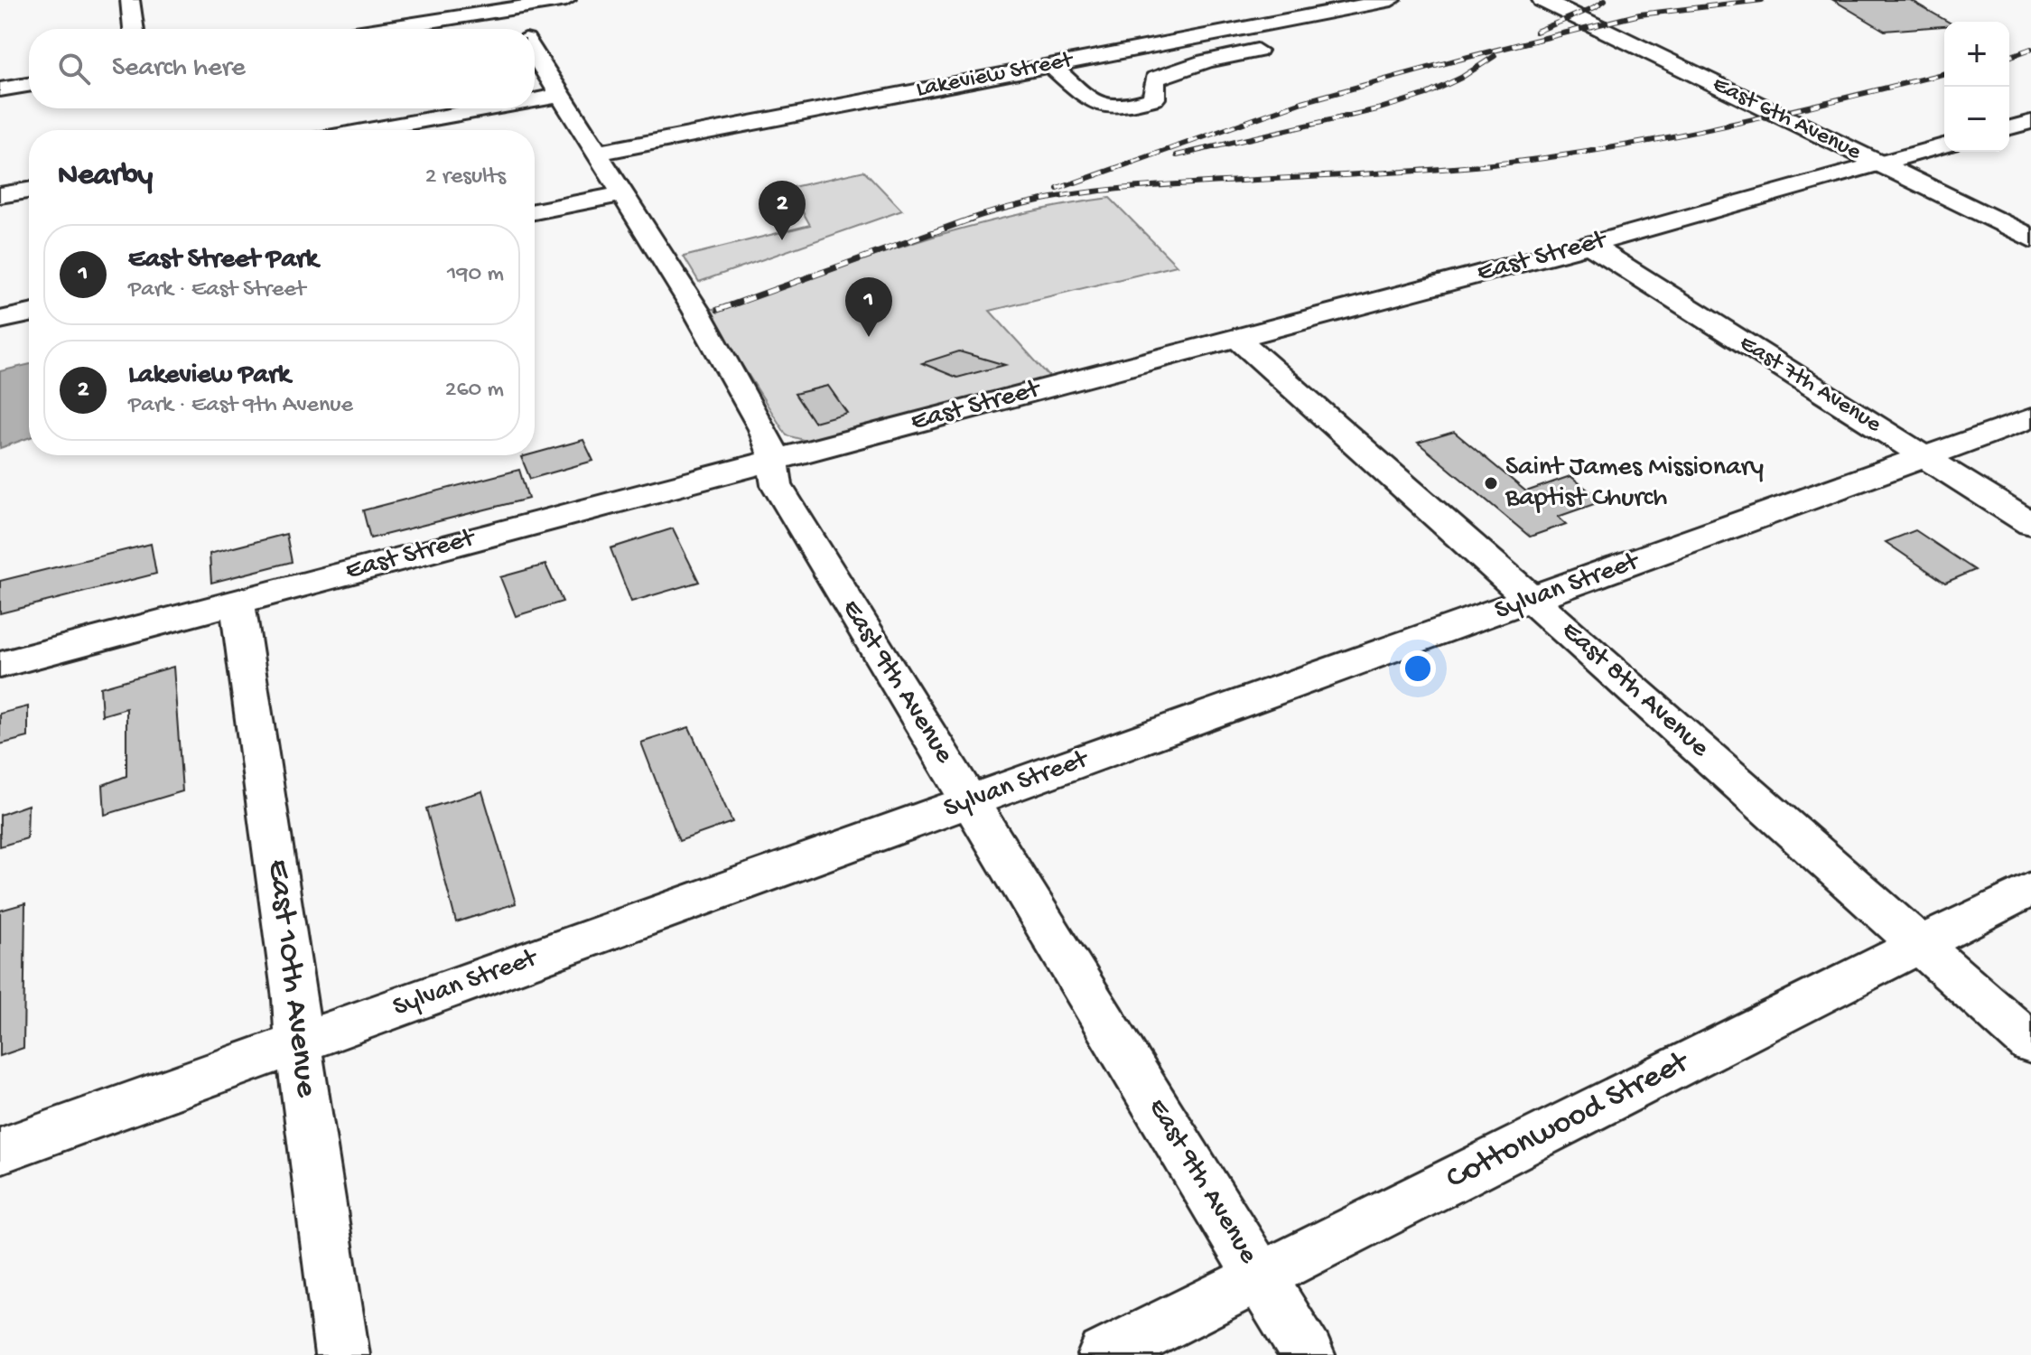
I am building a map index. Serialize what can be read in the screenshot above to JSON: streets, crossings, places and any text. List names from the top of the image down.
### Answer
{
  "streets": {
    "main road": ["East 6th Avenue"],
    "street": [
      "Lakeview Street",
      "East Street",
      "East 7th Avenue",
      "Sylvan Street",
      "East 9th Avenue",
      "East 8th Avenue",
      "East 10th Avenue",
      "Cottonwood Street"
    ]
  },
  "crossings": [
    ["Lakeview Street", "East 9th Avenue"],
    ["East 6th Avenue", "East Street"],
    ["East Street", "East 7th Avenue"],
    ["East Street", "East 9th Avenue"],
    ["East Street", "East 8th Avenue"],
    ["East Street", "East 10th Avenue"],
    ["East 7th Avenue", "Sylvan Street"],
    ["Sylvan Street", "East 9th Avenue"],
    ["Sylvan Street", "East 8th Avenue"],
    ["Sylvan Street", "East 10th Avenue"],
    ["East 9th Avenue", "Cottonwood Street"],
    ["East 8th Avenue", "Cottonwood Street"]
  ],
  "places": ["Saint James Missionary Baptist Church"],
  "page": {
    "map_buttons": ["+", "−"],
    "search": "Search here",
    "heading": ["Nearby", "2 results"],
    "pins": ["2", "1"],
    "list": [
      {
        "mark": "1",
        "name": "East Street Park",
        "note": "Park · East Street",
        "value": "190 m"
      },
      {
        "mark": "2",
        "name": "Lakeview Park",
        "note": "Park · East 9th Avenue",
        "value": "260 m"
      }
    ]
  }
}
